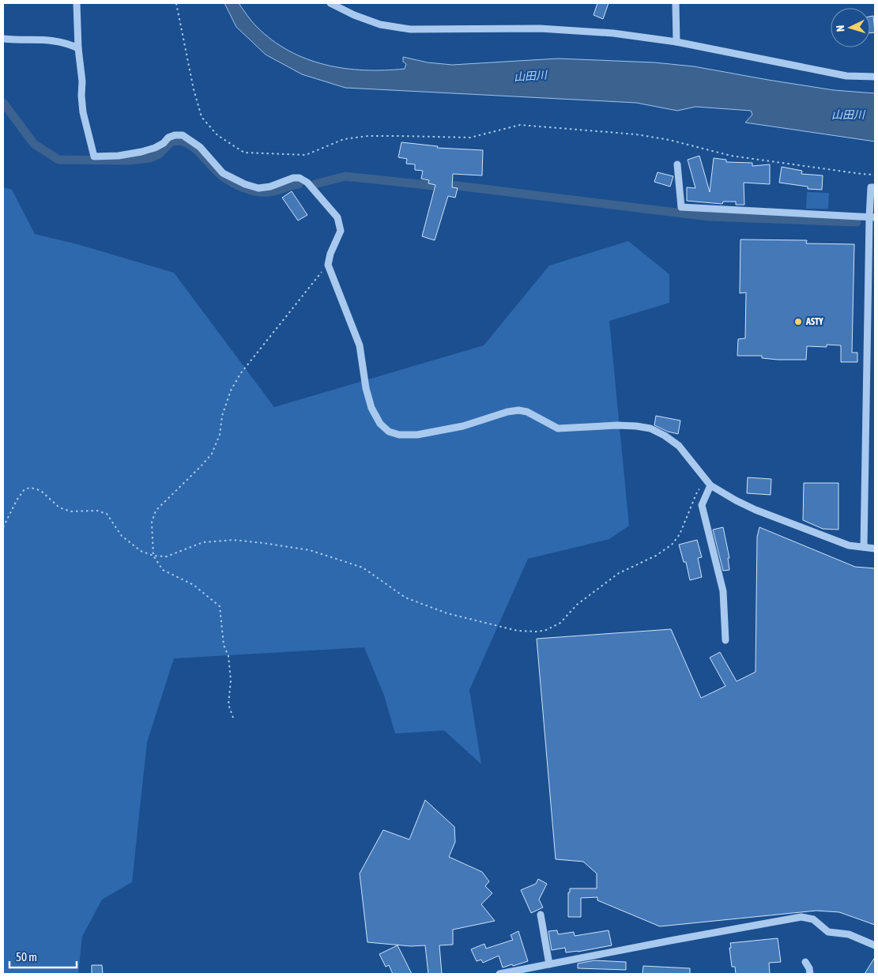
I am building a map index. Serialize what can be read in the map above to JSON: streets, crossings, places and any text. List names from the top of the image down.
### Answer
{
  "water": ["山田川"],
  "places": ["ASTY"],
  "scale_bar": "50 m",
  "north": "left"
}
